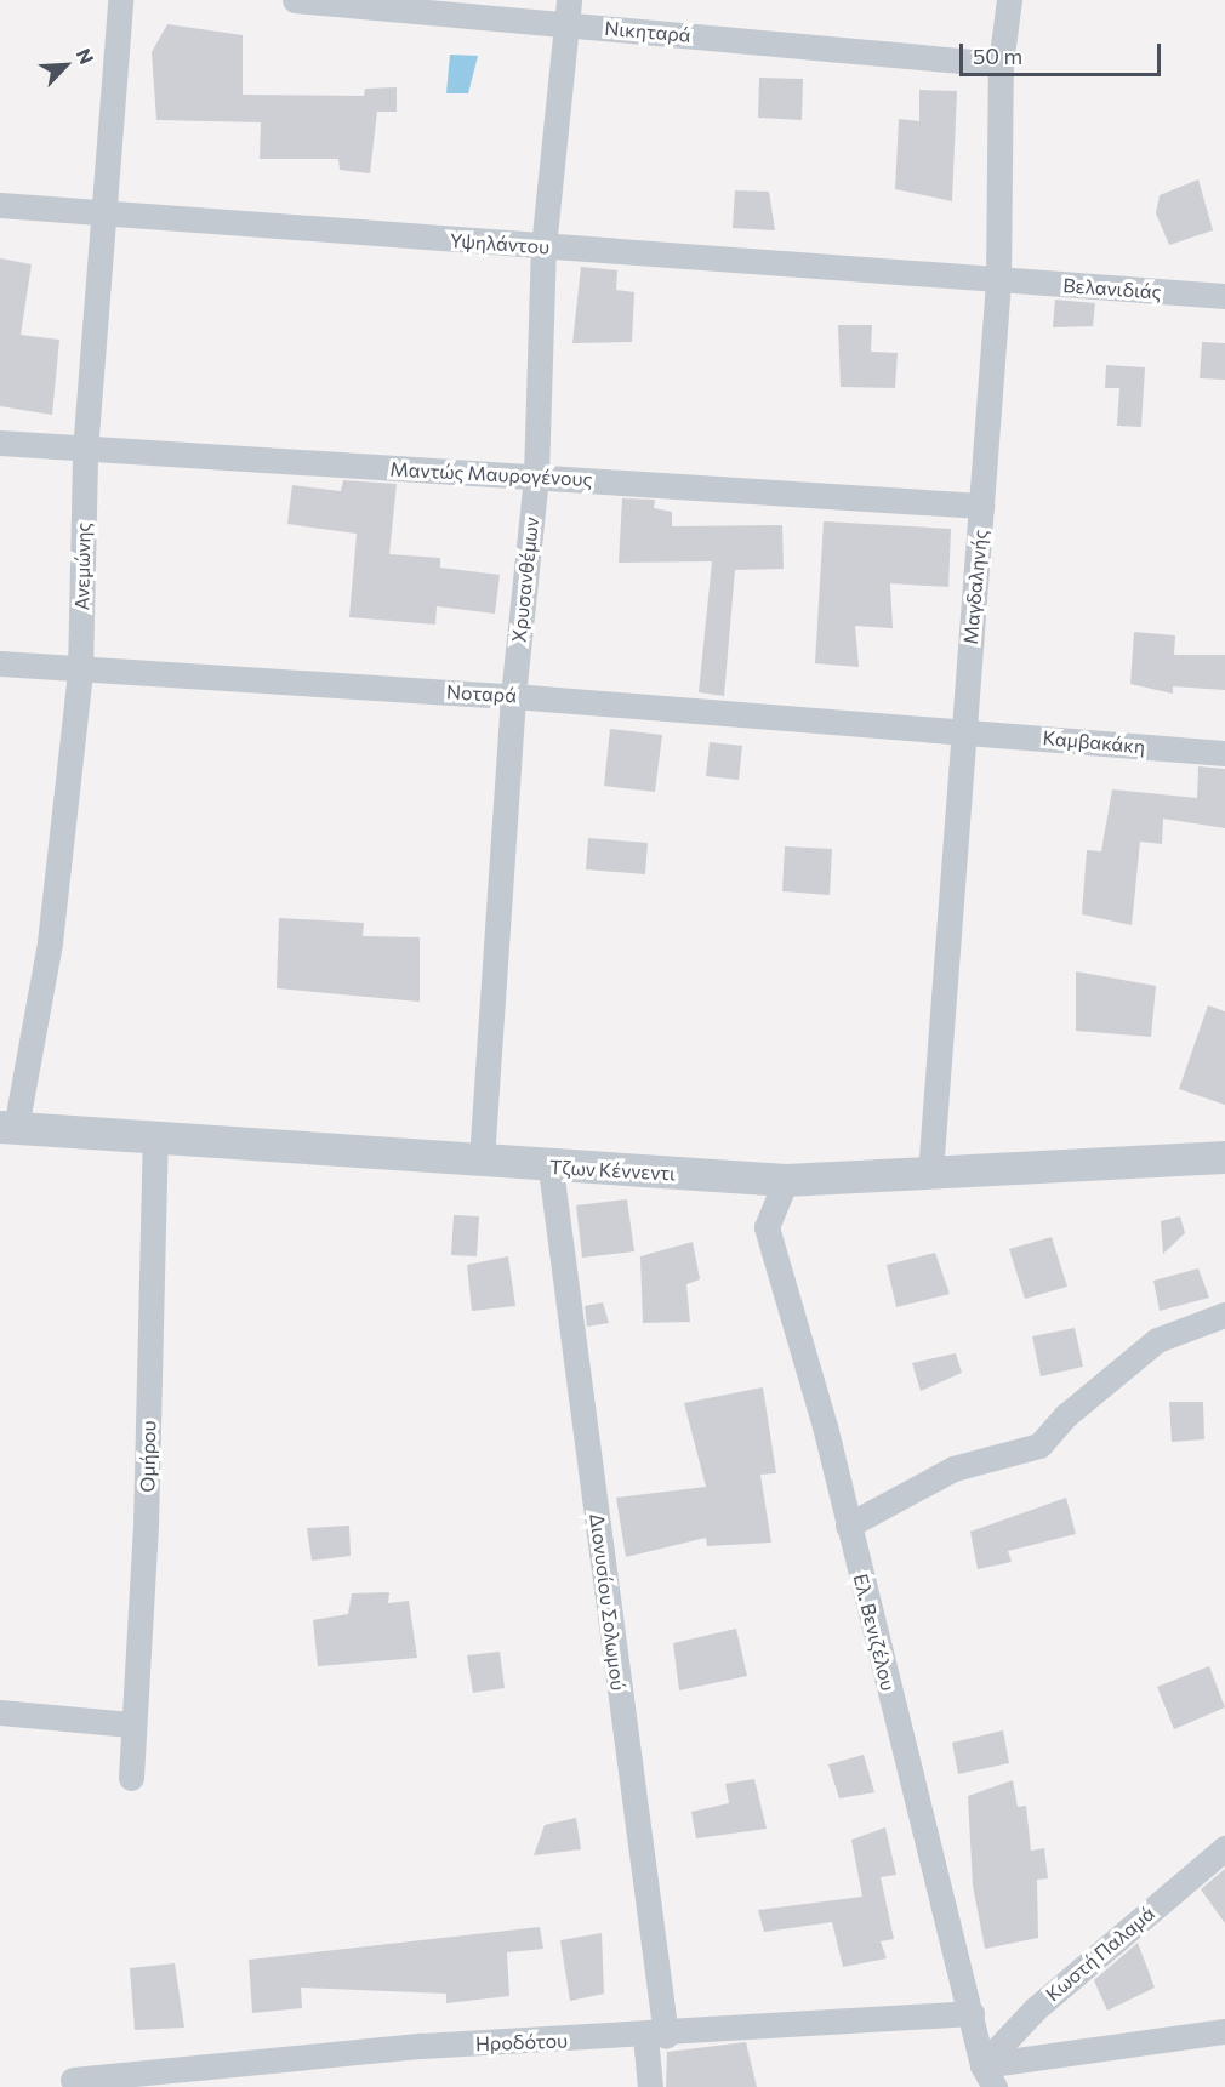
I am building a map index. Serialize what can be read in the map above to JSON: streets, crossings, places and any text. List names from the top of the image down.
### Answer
{
  "streets": {
    "street": [
      "Νικηταρά",
      "Υψηλάντου",
      "Βελανιδιάς",
      "Μαντώς Μαυρογένους",
      "Ανεμώνης",
      "Χρυσανθέμων",
      "Μαγδαληνής",
      "Νοταρά",
      "Καμβακάκη",
      "Τζων Κέννεντι",
      "Ομήρου",
      "Διονυσίου Σολωμού",
      "Ελ. Βενιζέλου",
      "Κωστή Παλαμά",
      "Ηροδότου"
    ]
  },
  "crossings": [
    ["Νικηταρά", "Χρυσανθέμων"],
    ["Νικηταρά", "Μαγδαληνής"],
    ["Υψηλάντου", "Βελανιδιάς"],
    ["Υψηλάντου", "Ανεμώνης"],
    ["Υψηλάντου", "Χρυσανθέμων"],
    ["Υψηλάντου", "Μαγδαληνής"],
    ["Βελανιδιάς", "Μαγδαληνής"],
    ["Μαντώς Μαυρογένους", "Ανεμώνης"],
    ["Μαντώς Μαυρογένους", "Χρυσανθέμων"],
    ["Μαντώς Μαυρογένους", "Μαγδαληνής"],
    ["Ανεμώνης", "Νοταρά"],
    ["Ανεμώνης", "Τζων Κέννεντι"],
    ["Χρυσανθέμων", "Νοταρά"],
    ["Χρυσανθέμων", "Τζων Κέννεντι"],
    ["Μαγδαληνής", "Νοταρά"],
    ["Μαγδαληνής", "Καμβακάκη"],
    ["Μαγδαληνής", "Τζων Κέννεντι"],
    ["Νοταρά", "Καμβακάκη"],
    ["Τζων Κέννεντι", "Ομήρου"],
    ["Τζων Κέννεντι", "Διονυσίου Σολωμού"],
    ["Τζων Κέννεντι", "Ελ. Βενιζέλου"],
    ["Διονυσίου Σολωμού", "Ηροδότου"],
    ["Ελ. Βενιζέλου", "Κωστή Παλαμά"],
    ["Ελ. Βενιζέλου", "Ηροδότου"]
  ],
  "scale_bar": "50 m",
  "north": "top right"
}
